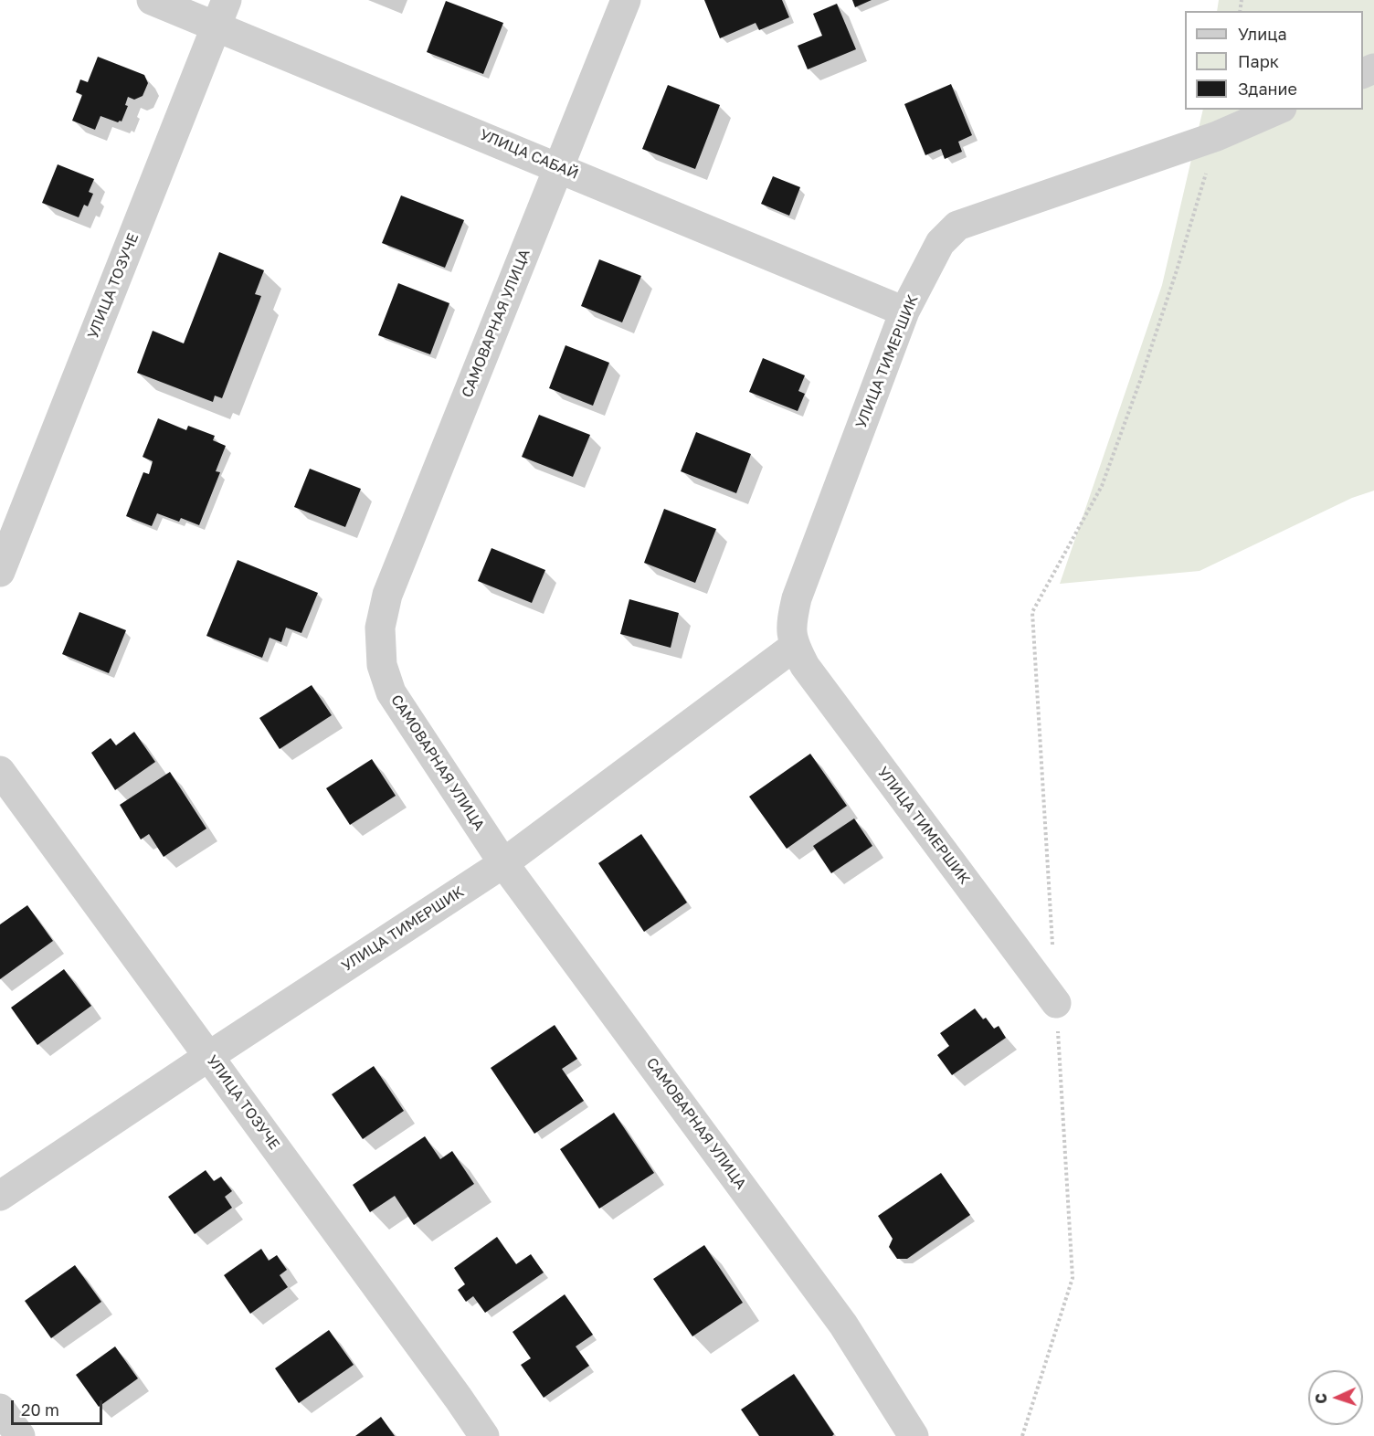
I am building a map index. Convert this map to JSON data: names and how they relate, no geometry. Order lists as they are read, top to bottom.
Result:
{
  "streets": {
    "street": [
      "УЛИЦА САБАЙ",
      "УЛИЦА ТОЗУЧЕ",
      "САМОВАРНАЯ УЛИЦА",
      "УЛИЦА ТИМЕРШИК"
    ]
  },
  "crossings": [
    ["УЛИЦА САБАЙ", "УЛИЦА ТОЗУЧЕ"],
    ["УЛИЦА САБАЙ", "САМОВАРНАЯ УЛИЦА"],
    ["УЛИЦА САБАЙ", "УЛИЦА ТИМЕРШИК"],
    ["УЛИЦА ТОЗУЧЕ", "УЛИЦА ТИМЕРШИК"],
    ["САМОВАРНАЯ УЛИЦА", "УЛИЦА ТИМЕРШИК"]
  ],
  "legend": ["Улица", "Парк", "Здание"],
  "scale_bar": "20 m",
  "north": "left"
}
